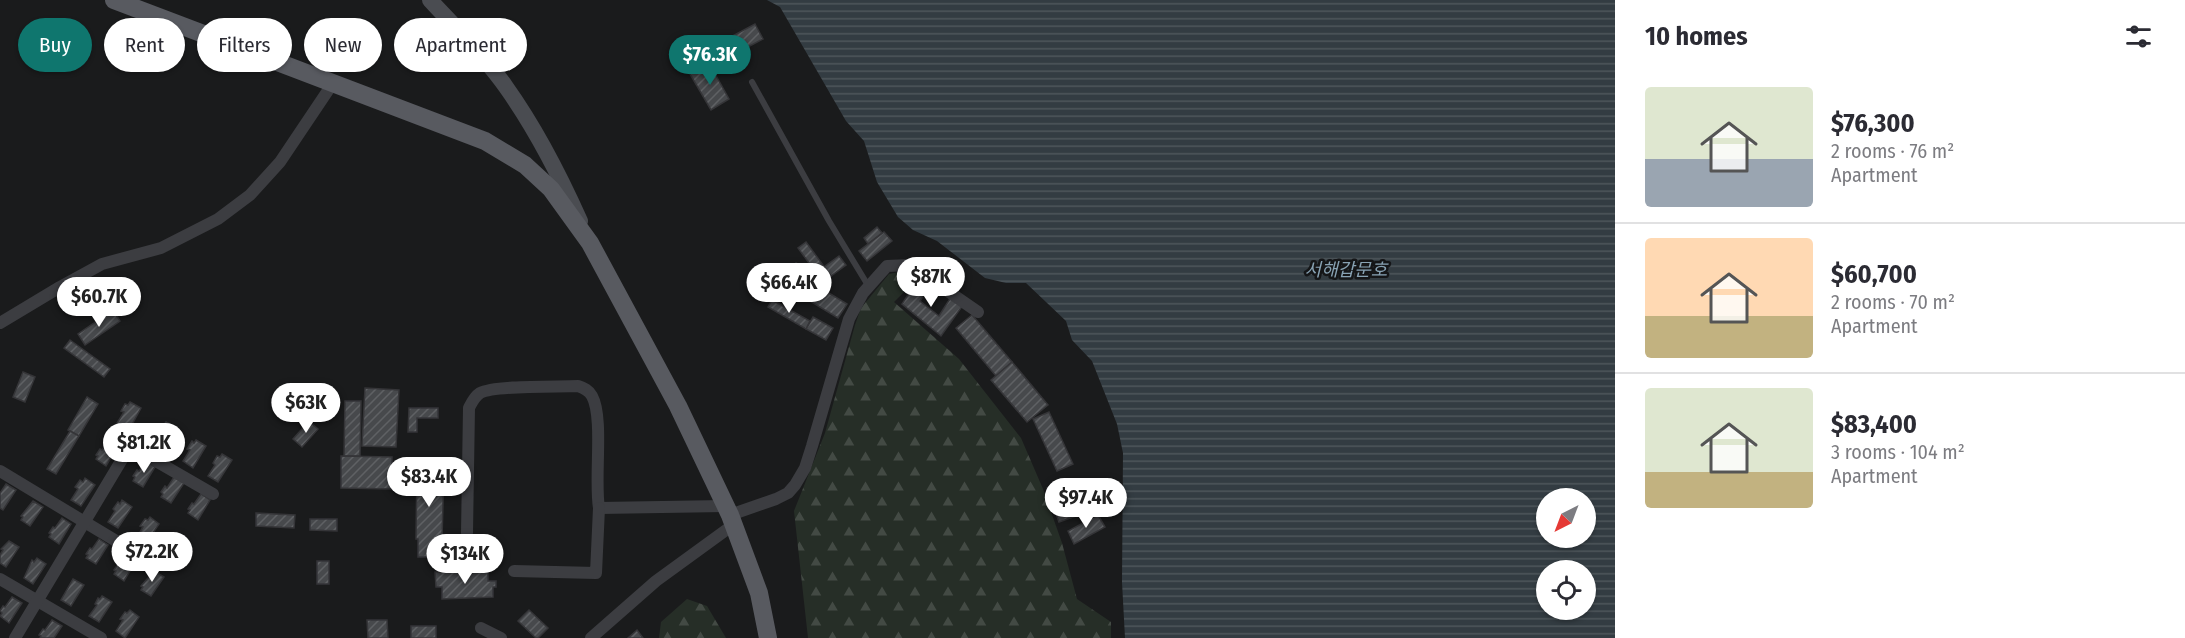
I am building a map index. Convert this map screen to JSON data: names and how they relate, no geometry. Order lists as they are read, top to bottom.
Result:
{
  "water": ["서해갑문호"],
  "north": "bottom left",
  "page": {
    "heading": "10 homes",
    "chip": [
      "Buy",
      "Rent",
      "Filters",
      "New",
      "Apartment"
    ],
    "price": [
      "$76.3K",
      "$87K",
      "$66.4K",
      "$60.7K",
      "$63K",
      "$81.2K",
      "$83.4K",
      "$97.4K",
      "$72.2K",
      "$134K"
    ],
    "list": [
      {
        "name": "$76,300",
        "note": "2 rooms · 76 m² · Apartment"
      },
      {
        "name": "$60,700",
        "note": "2 rooms · 70 m² · Apartment"
      },
      {
        "name": "$83,400",
        "note": "3 rooms · 104 m² · Apartment"
      }
    ]
  }
}
